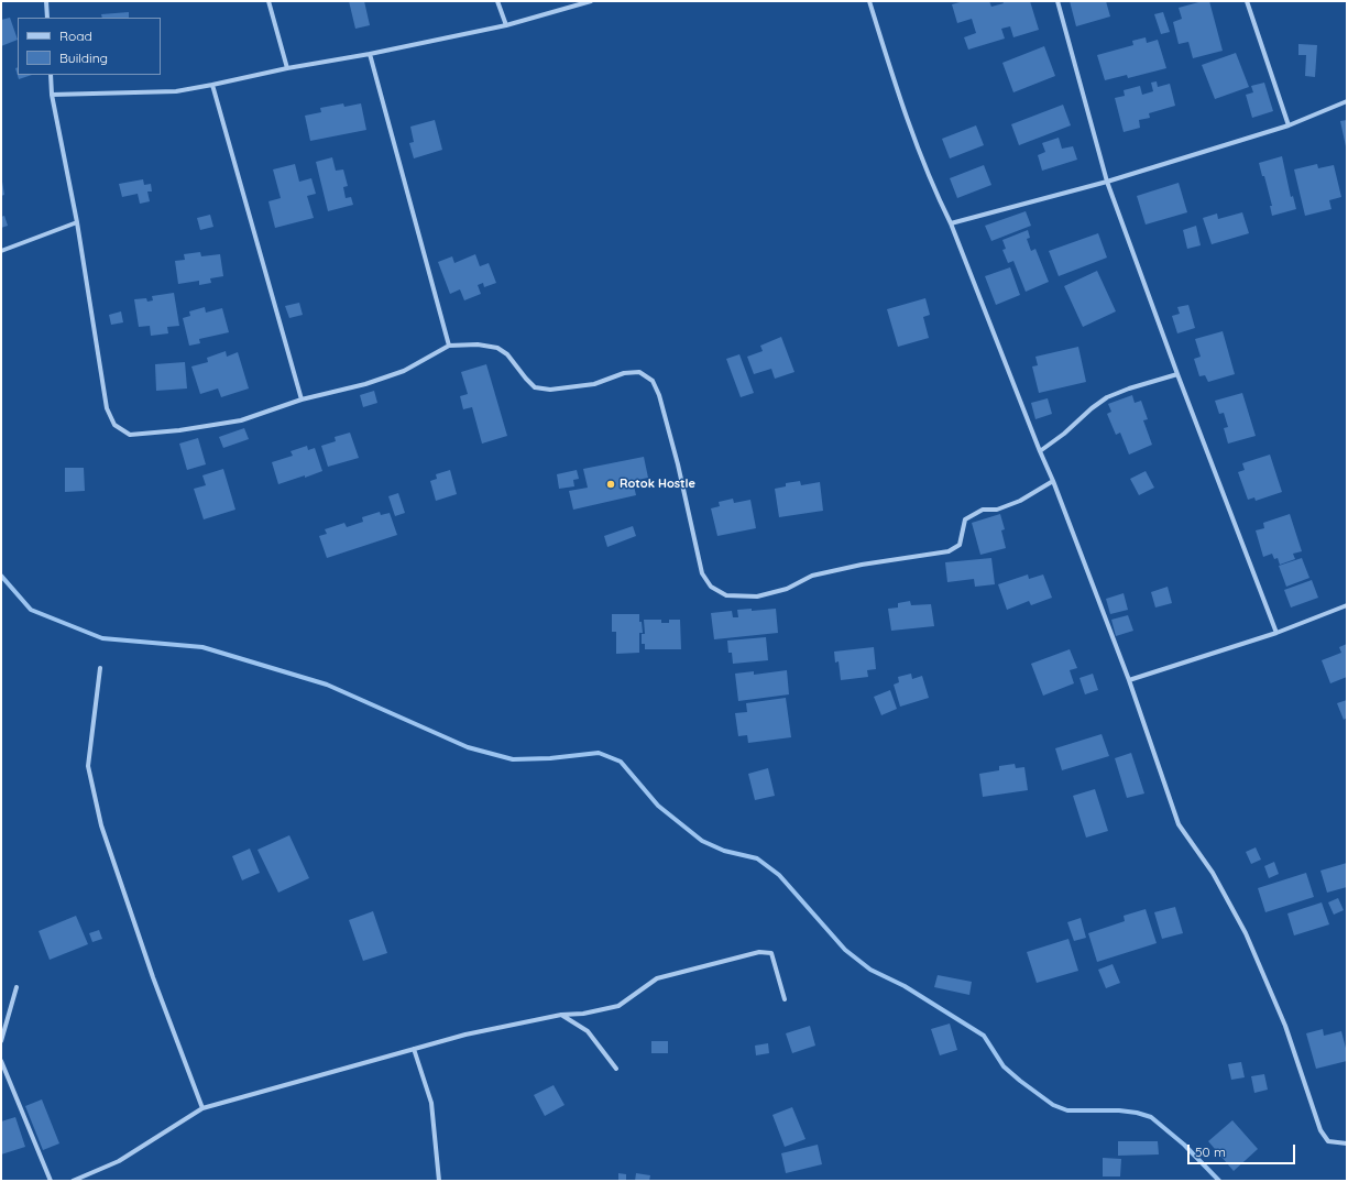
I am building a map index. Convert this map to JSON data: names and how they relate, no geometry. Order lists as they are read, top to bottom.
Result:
{
  "places": ["Rotok Hostle"],
  "legend": ["Road", "Building"],
  "scale_bar": "50 m"
}
